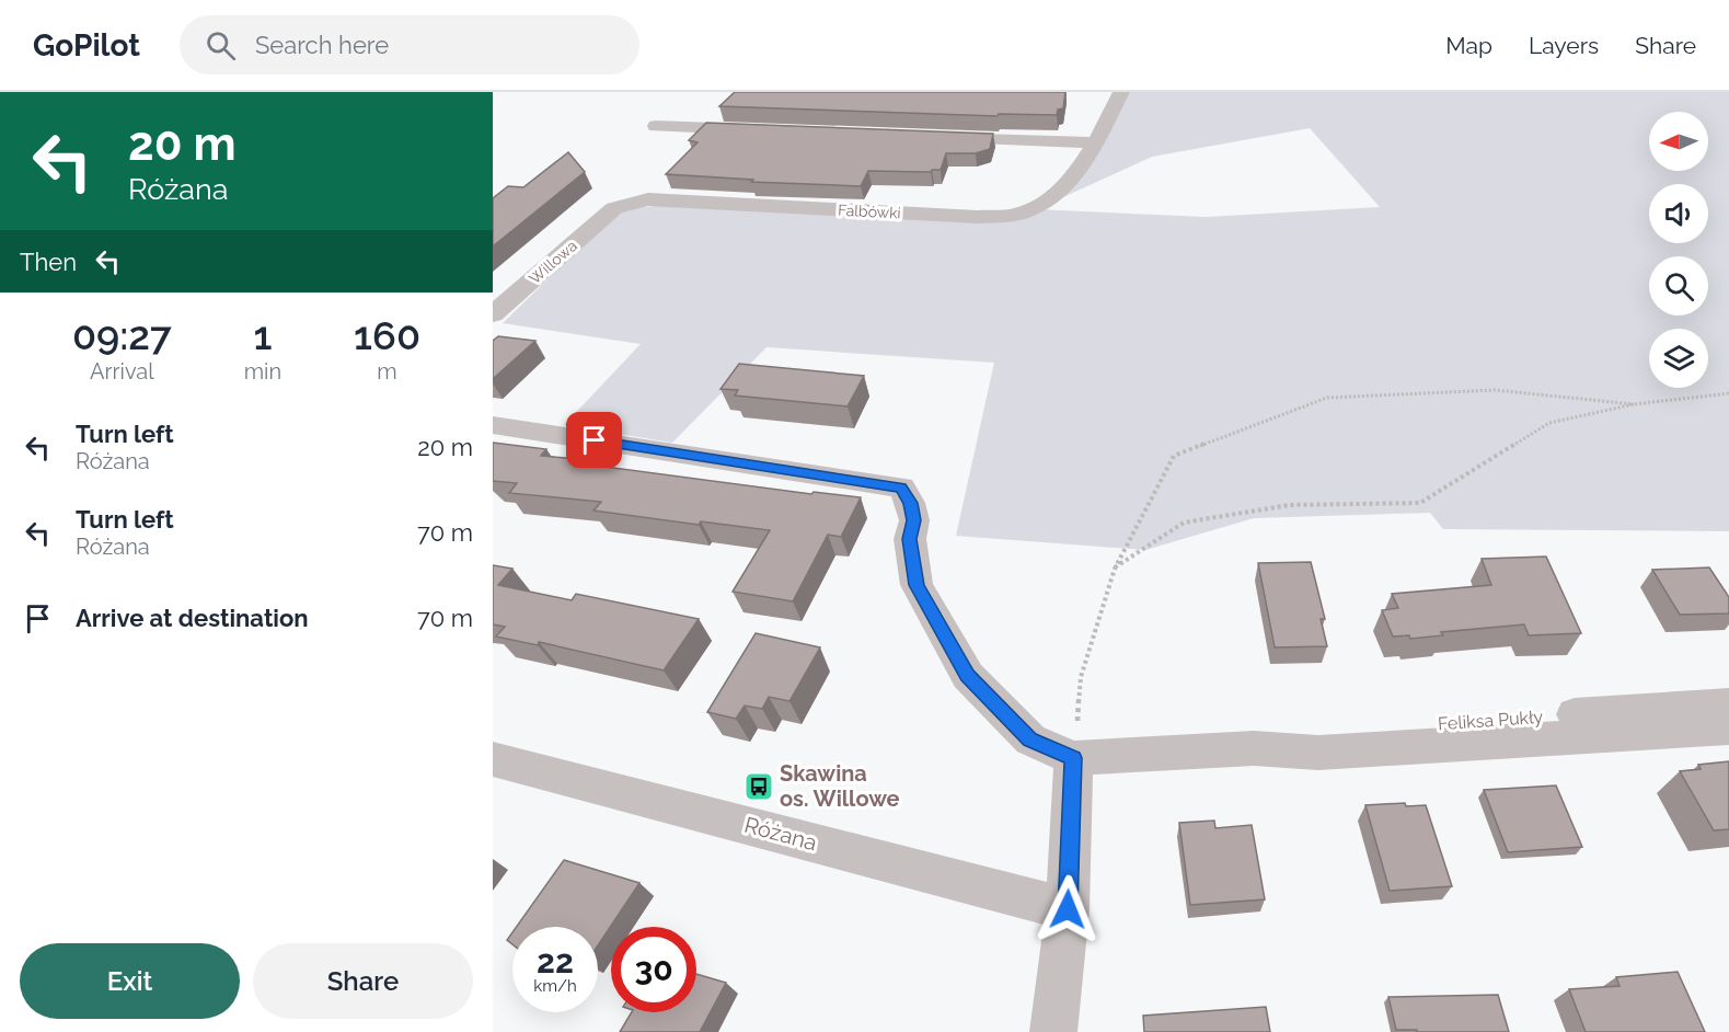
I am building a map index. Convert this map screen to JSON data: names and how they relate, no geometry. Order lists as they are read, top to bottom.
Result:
{
  "streets": {
    "street": [
      "Falbówki",
      "Willowa",
      "Feliksa Pukły",
      "Różana"
    ]
  },
  "crossings": [
    ["Falbówki", "Willowa"]
  ],
  "places": {
    "bus stop": ["Skawina os. Willowe"]
  },
  "north": "left",
  "page": {
    "header": "GoPilot",
    "search": "Search here",
    "nav": ["Map", "Layers", "Share"],
    "turn": ["20 m", "Różana"],
    "then": "Then",
    "eta": [
      "09:27",
      "Arrival",
      "1",
      "min",
      "160",
      "m"
    ],
    "list": [
      {
        "name": "Turn left",
        "note": "Różana",
        "value": "20 m"
      },
      {
        "name": "Turn left",
        "note": "Różana",
        "value": "70 m"
      },
      {
        "name": "Arrive at destination",
        "value": "70 m"
      }
    ],
    "speed": "22 km/h",
    "limit": "30",
    "buttons": ["Exit", "Share"]
  }
}
